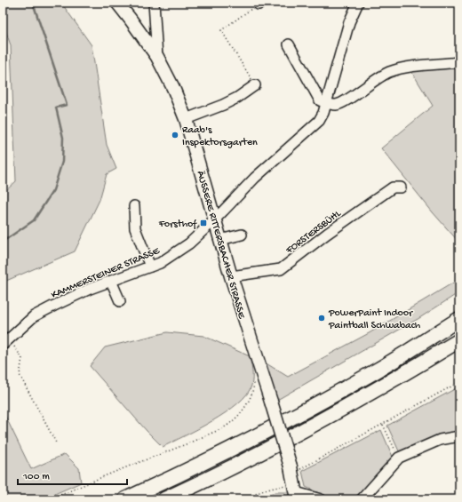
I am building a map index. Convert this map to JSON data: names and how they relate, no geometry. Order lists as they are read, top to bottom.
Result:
{
  "streets": {
    "main road": ["ÄUSSERE RITTERSBACHER STRASSE"],
    "street": ["FORSTERSBÜHL", "KAMMERSTEINER STRASSE"]
  },
  "crossings": [
    ["FORSTERSBÜHL", "ÄUSSERE RITTERSBACHER STRASSE"],
    ["ÄUSSERE RITTERSBACHER STRASSE", "KAMMERSTEINER STRASSE"]
  ],
  "places": {
    "other": ["Raab's Inspektorsgarten", "PowerPaint Indoor Paintball Schwabach"],
    "transit": ["Forsthof"]
  },
  "scale_bar": "100 m"
}
